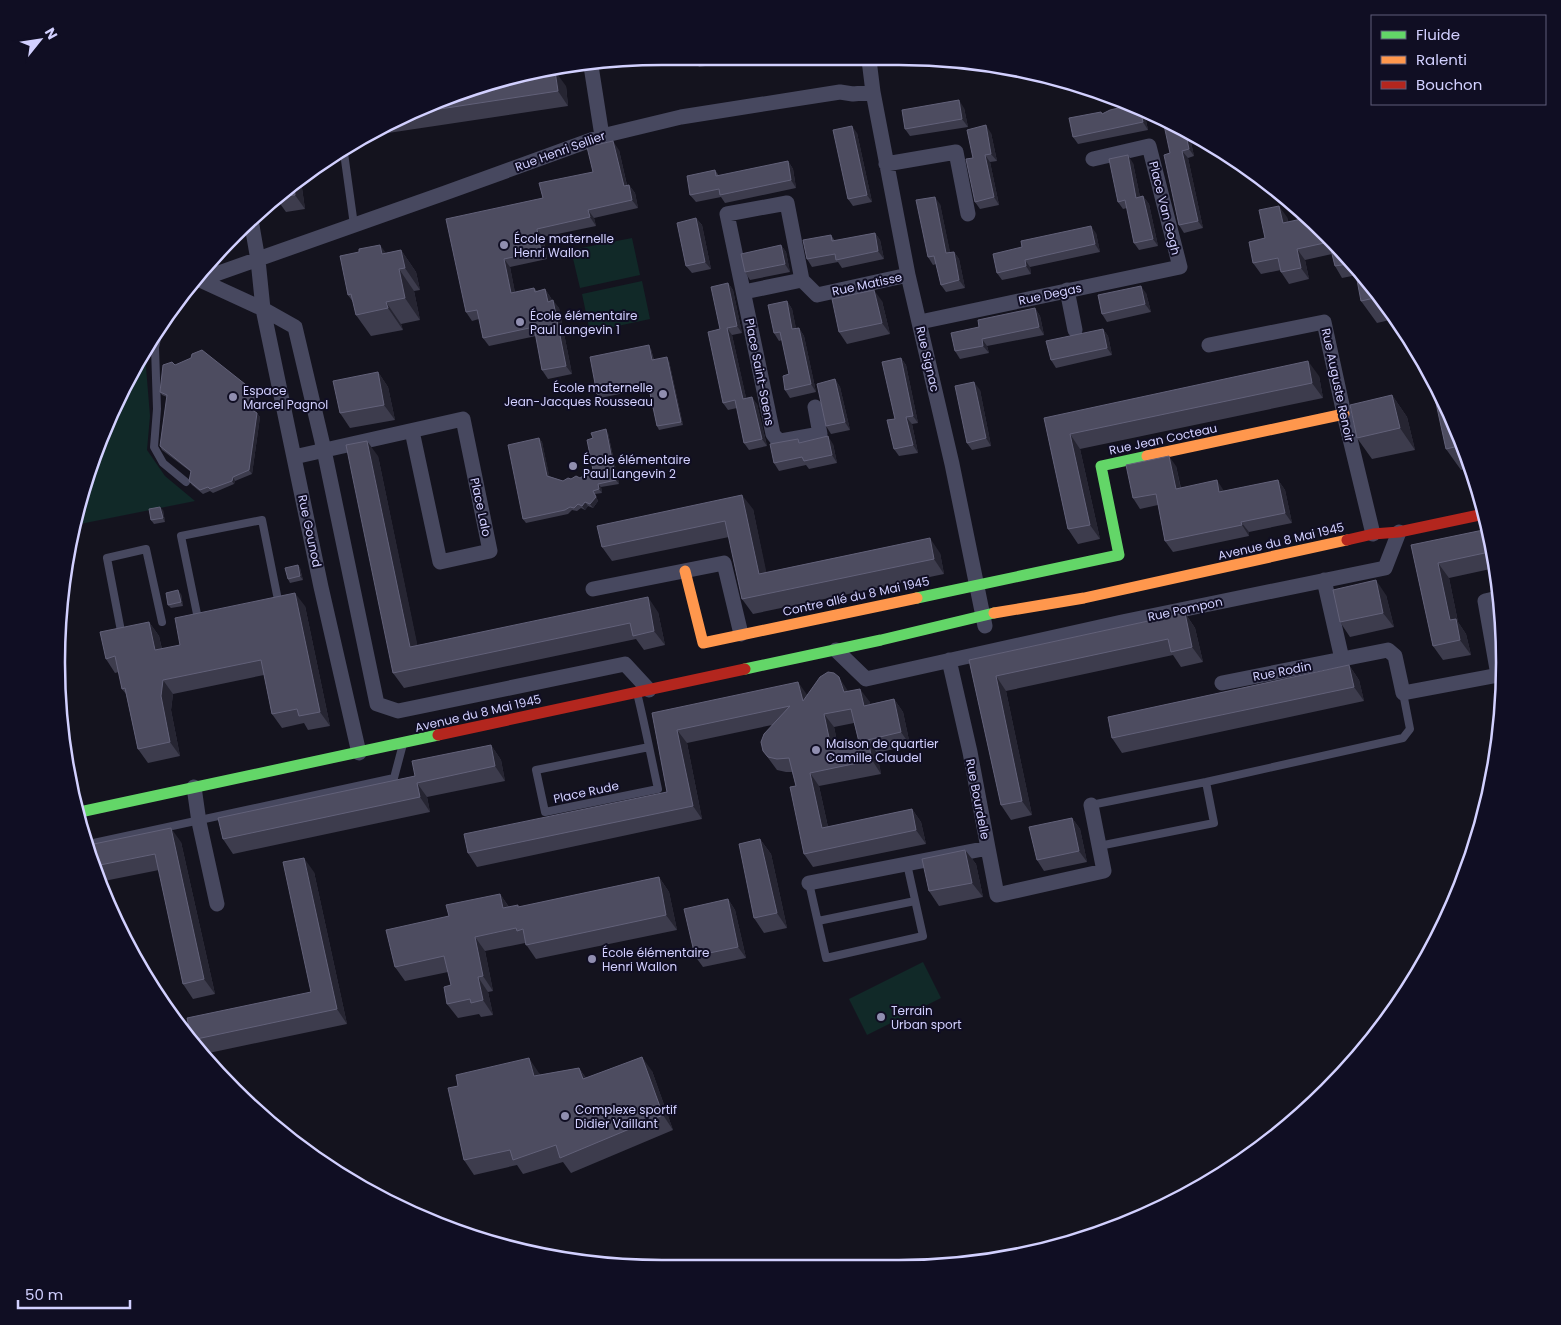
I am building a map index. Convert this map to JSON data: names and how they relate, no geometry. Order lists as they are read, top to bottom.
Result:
{
  "streets": {
    "main road": ["Rue Jean Cocteau", "Avenue du 8 Mai 1945", "Contre allé du 8 Mai 1945"],
    "street": [
      "Rue Henri Sellier",
      "Place Van Gogh",
      "Rue Matisse",
      "Rue Degas",
      "Rue Signac",
      "Place Saint-Saens",
      "Rue Auguste Renoir",
      "Place Lalo",
      "Rue Gounod",
      "Rue Pompon",
      "Rue Rodin",
      "Rue Bourdelle"
    ],
    "lane": ["Place Rude"]
  },
  "crossings": [
    ["Rue Henri Sellier", "Rue Signac"],
    ["Rue Henri Sellier", "Rue Gounod"],
    ["Place Van Gogh", "Rue Degas"],
    ["Rue Matisse", "Rue Signac"],
    ["Rue Degas", "Rue Signac"],
    ["Rue Signac", "Rue Jean Cocteau"],
    ["Rue Signac", "Avenue du 8 Mai 1945"],
    ["Rue Signac", "Contre allé du 8 Mai 1945"],
    ["Rue Auguste Renoir", "Rue Jean Cocteau"],
    ["Rue Auguste Renoir", "Avenue du 8 Mai 1945"],
    ["Rue Jean Cocteau", "Contre allé du 8 Mai 1945"],
    ["Place Lalo", "Rue Gounod"],
    ["Rue Gounod", "Avenue du 8 Mai 1945"],
    ["Avenue du 8 Mai 1945", "Rue Pompon"],
    ["Avenue du 8 Mai 1945", "Place Rude"],
    ["Rue Pompon", "Rue Bourdelle"]
  ],
  "places": [
    "École maternelle Henri Wallon",
    "École élémentaire Paul Langevin 1",
    "École maternelle Jean-Jacques Rousseau",
    "Espace Marcel Pagnol",
    "École élémentaire Paul Langevin 2",
    "Maison de quartier Camille Claudel",
    "École élémentaire Henri Wallon",
    "Terrain Urban sport",
    "Complexe sportif Didier Vaillant"
  ],
  "legend": ["Fluide", "Ralenti", "Bouchon"],
  "scale_bar": "50 m",
  "north": "top right"
}
